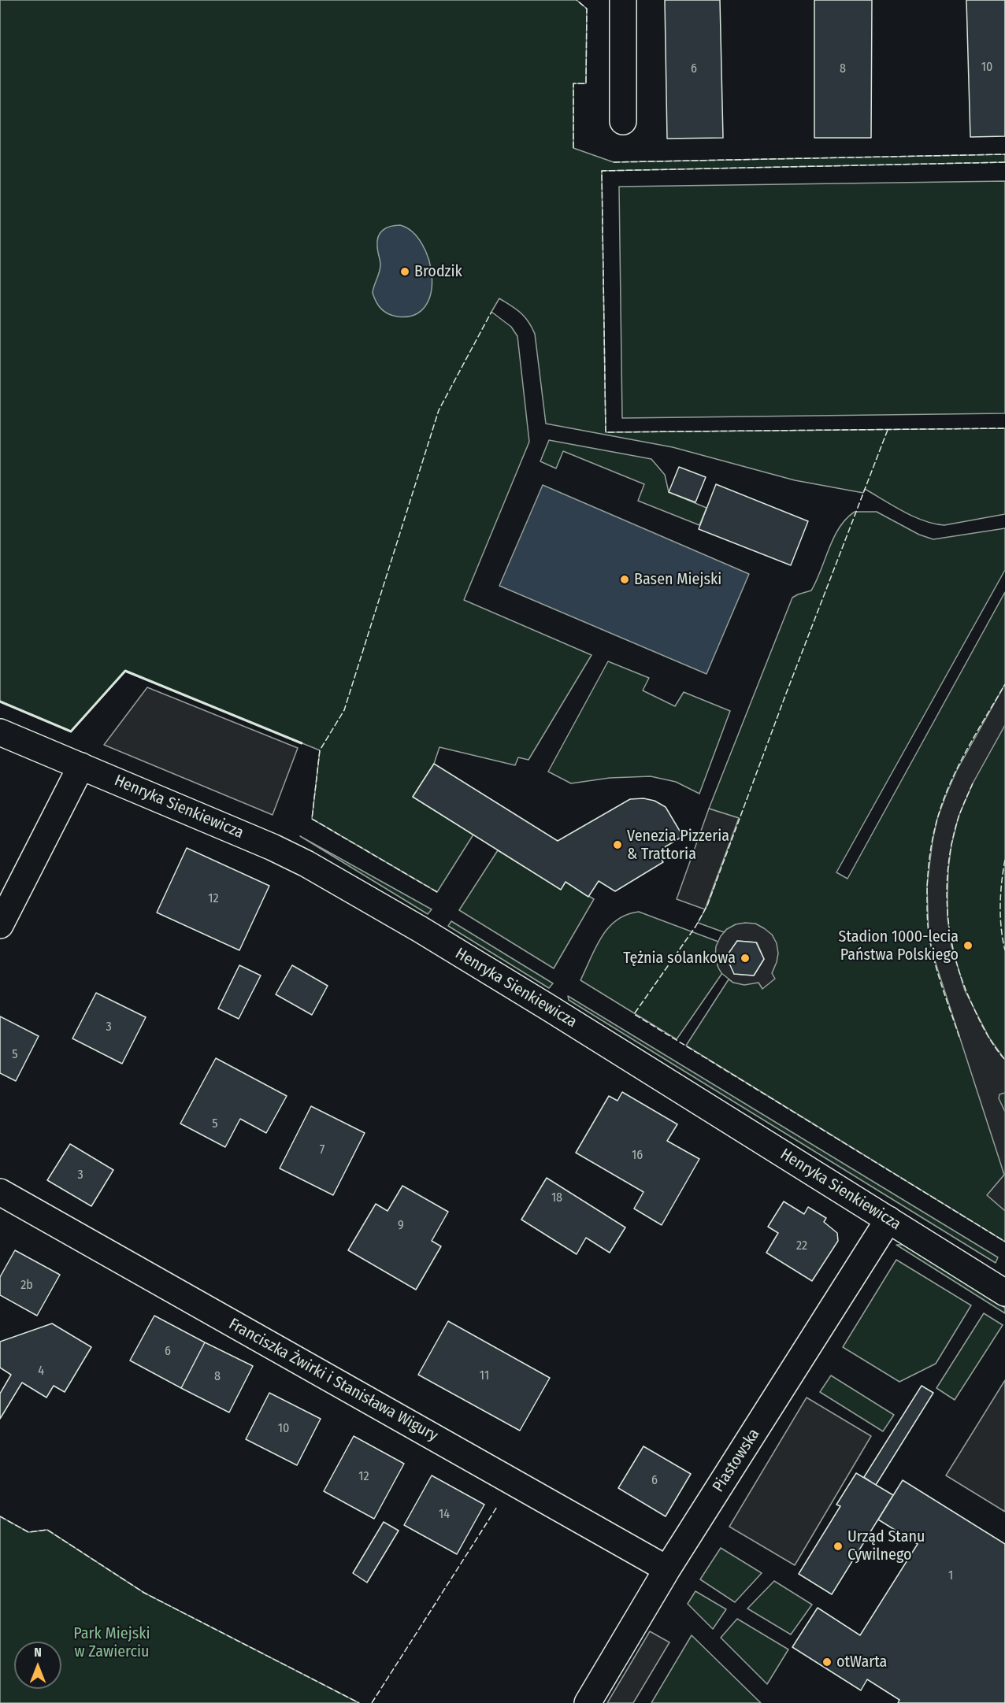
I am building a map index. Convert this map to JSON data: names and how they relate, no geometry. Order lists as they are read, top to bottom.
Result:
{
  "streets": {
    "street": ["Henryka Sienkiewicza", "Franciszka Żwirki i Stanisława Wigury", "Piastowska"]
  },
  "crossings": [
    ["Henryka Sienkiewicza", "Piastowska"],
    ["Franciszka Żwirki i Stanisława Wigury", "Piastowska"]
  ],
  "parks": ["Park Miejski w Zawierciu"],
  "places": [
    "Brodzik",
    "Basen Miejski",
    "Venezia Pizzeria & Trattoria",
    "Stadion 1000-lecia Państwa Polskiego",
    "Tężnia solankowa",
    "Urząd Stanu Cywilnego",
    "otWarta"
  ],
  "house_numbers": [
    "10",
    "6",
    "8",
    "12",
    "3",
    "5",
    "5",
    "7",
    "16",
    "3",
    "18",
    "9",
    "22",
    "2b",
    "6",
    "4",
    "11",
    "8",
    "10",
    "12",
    "6",
    "14",
    "1"
  ],
  "north": "top"
}
